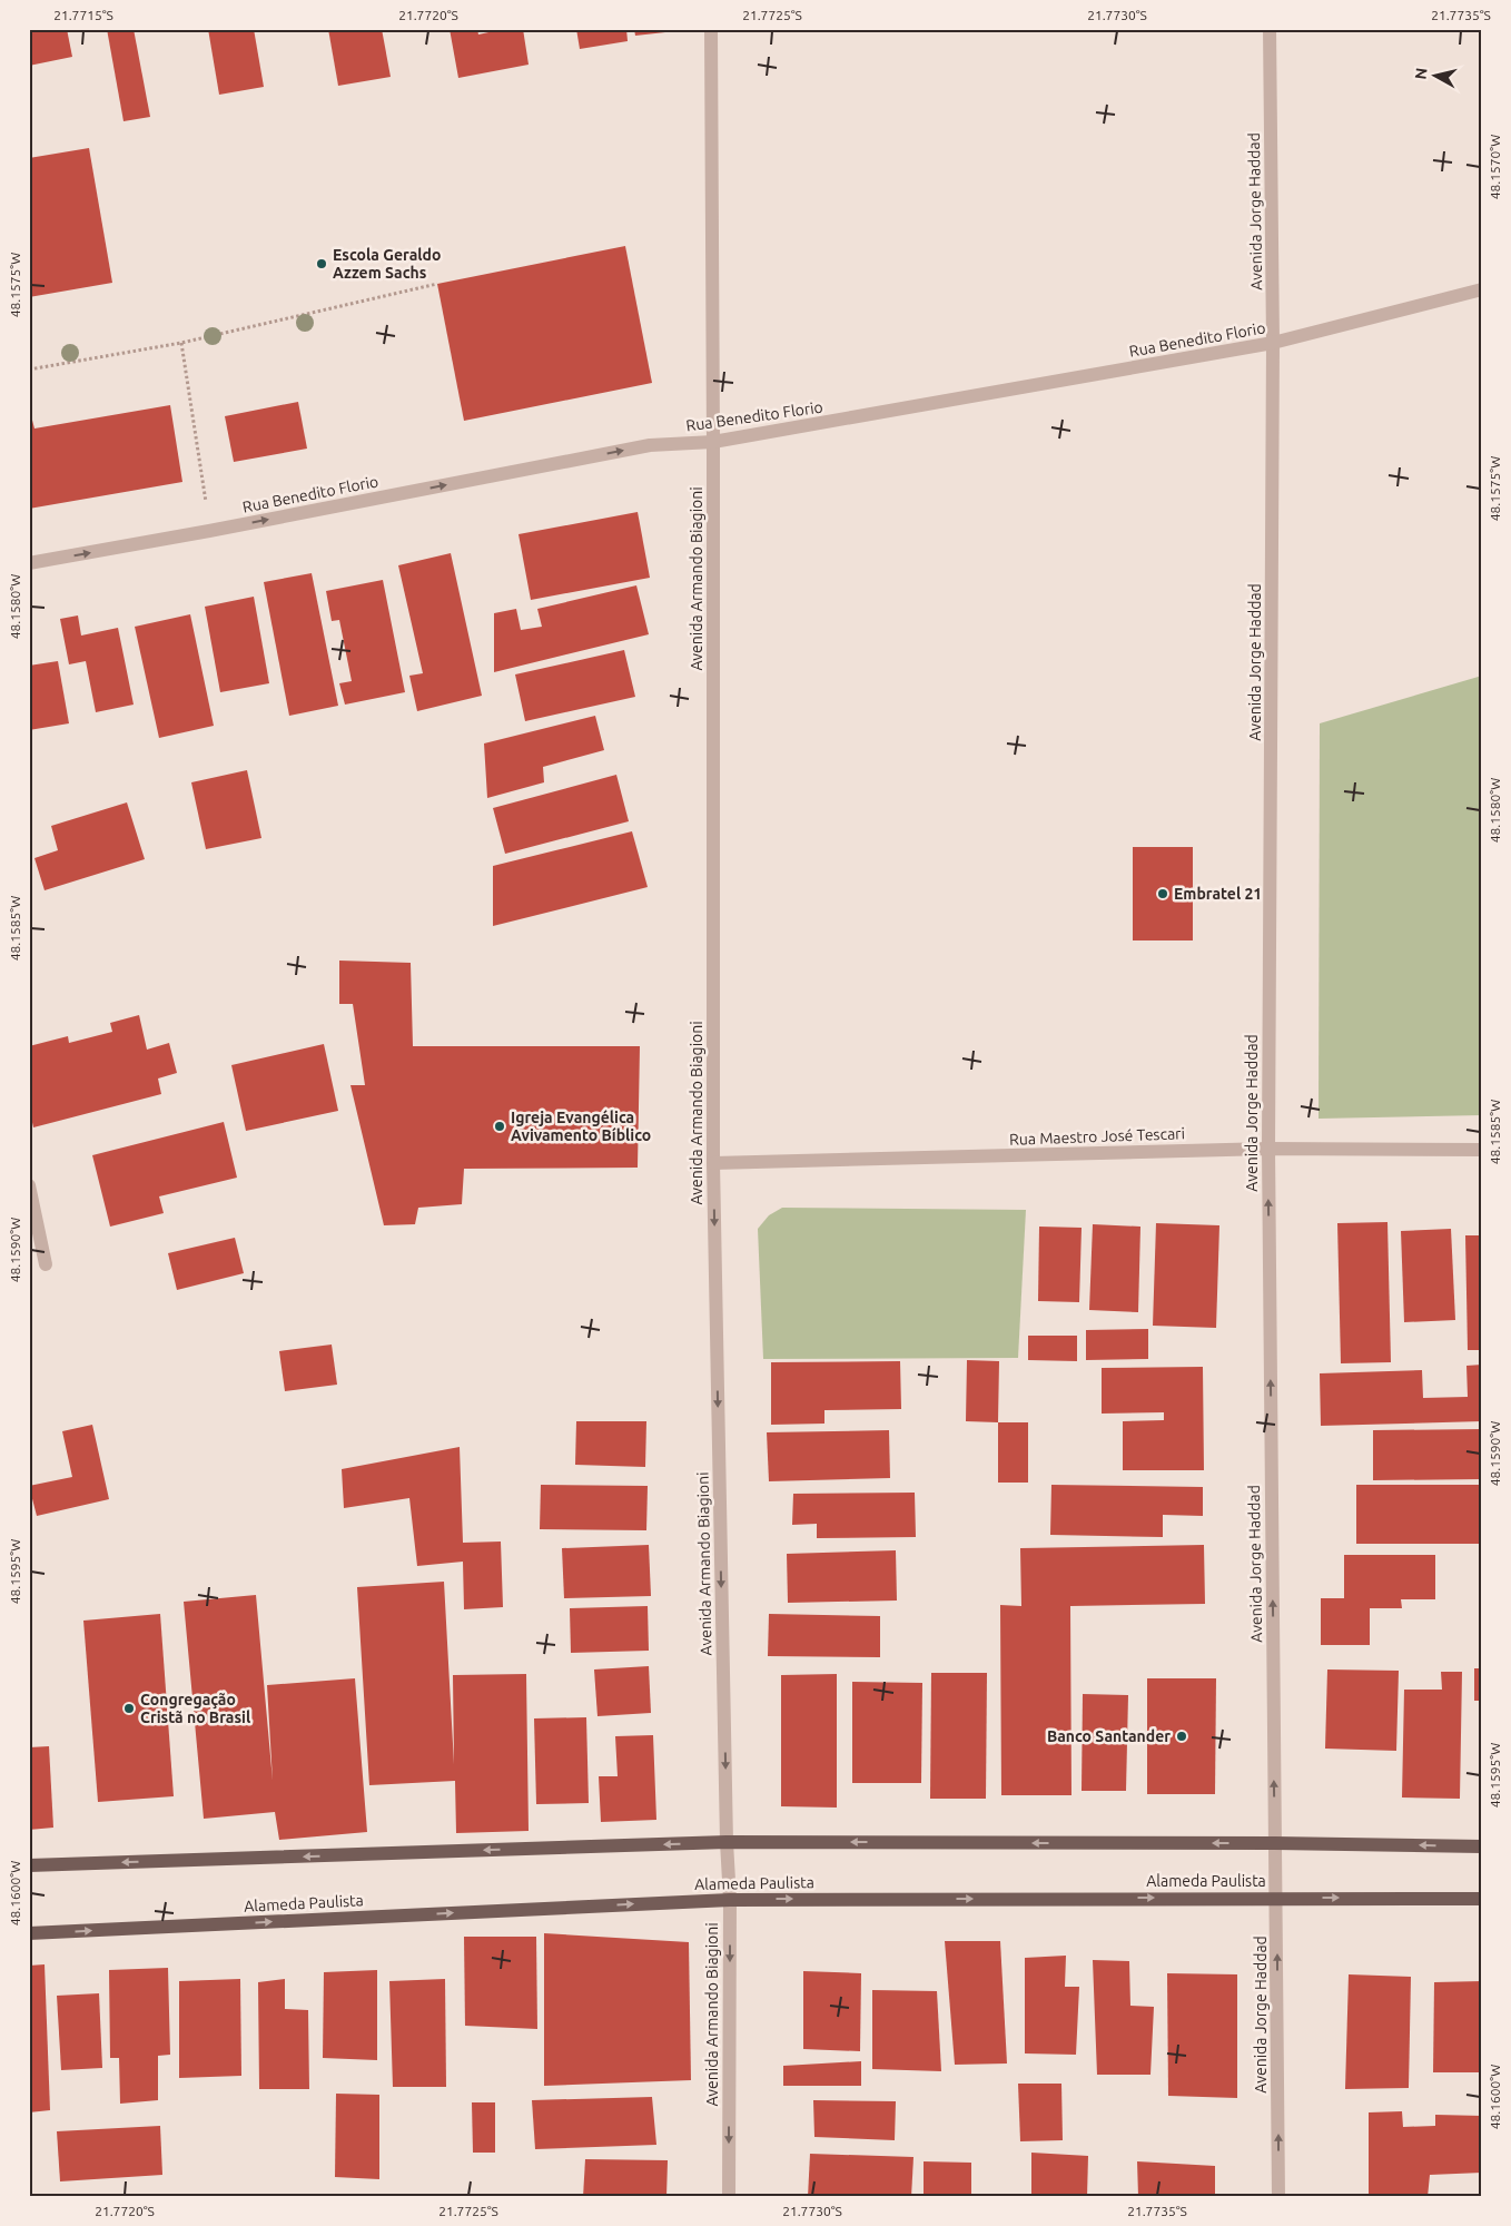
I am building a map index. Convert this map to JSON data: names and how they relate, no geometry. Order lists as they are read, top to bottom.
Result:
{
  "streets": {
    "main road": ["Alameda Paulista"],
    "street": [
      "Avenida Jorge Haddad",
      "Rua Benedito Florio",
      "Avenida Armando Biagioni",
      "Rua Maestro José Tescari"
    ]
  },
  "crossings": [
    ["Avenida Jorge Haddad", "Rua Benedito Florio"],
    ["Avenida Jorge Haddad", "Rua Maestro José Tescari"],
    ["Avenida Jorge Haddad", "Alameda Paulista"],
    ["Rua Benedito Florio", "Avenida Armando Biagioni"],
    ["Avenida Armando Biagioni", "Rua Maestro José Tescari"],
    ["Avenida Armando Biagioni", "Alameda Paulista"]
  ],
  "one_way": ["Avenida Jorge Haddad", "Rua Benedito Florio", "Avenida Armando Biagioni"],
  "places": [
    "Escola Geraldo Azzem Sachs",
    "Embratel 21",
    "Igreja Evangélica Avivamento Bíblico",
    "Congregação Cristã no Brasil",
    "Banco Santander"
  ],
  "north": "left",
  "coordinates": [
    "21.7715°S",
    "21.7720°S",
    "21.7725°S",
    "21.7730°S",
    "21.7735°S",
    "48.1570°W",
    "48.1575°W",
    "48.1580°W",
    "48.1585°W",
    "48.1590°W",
    "48.1595°W",
    "48.1600°W"
  ]
}
